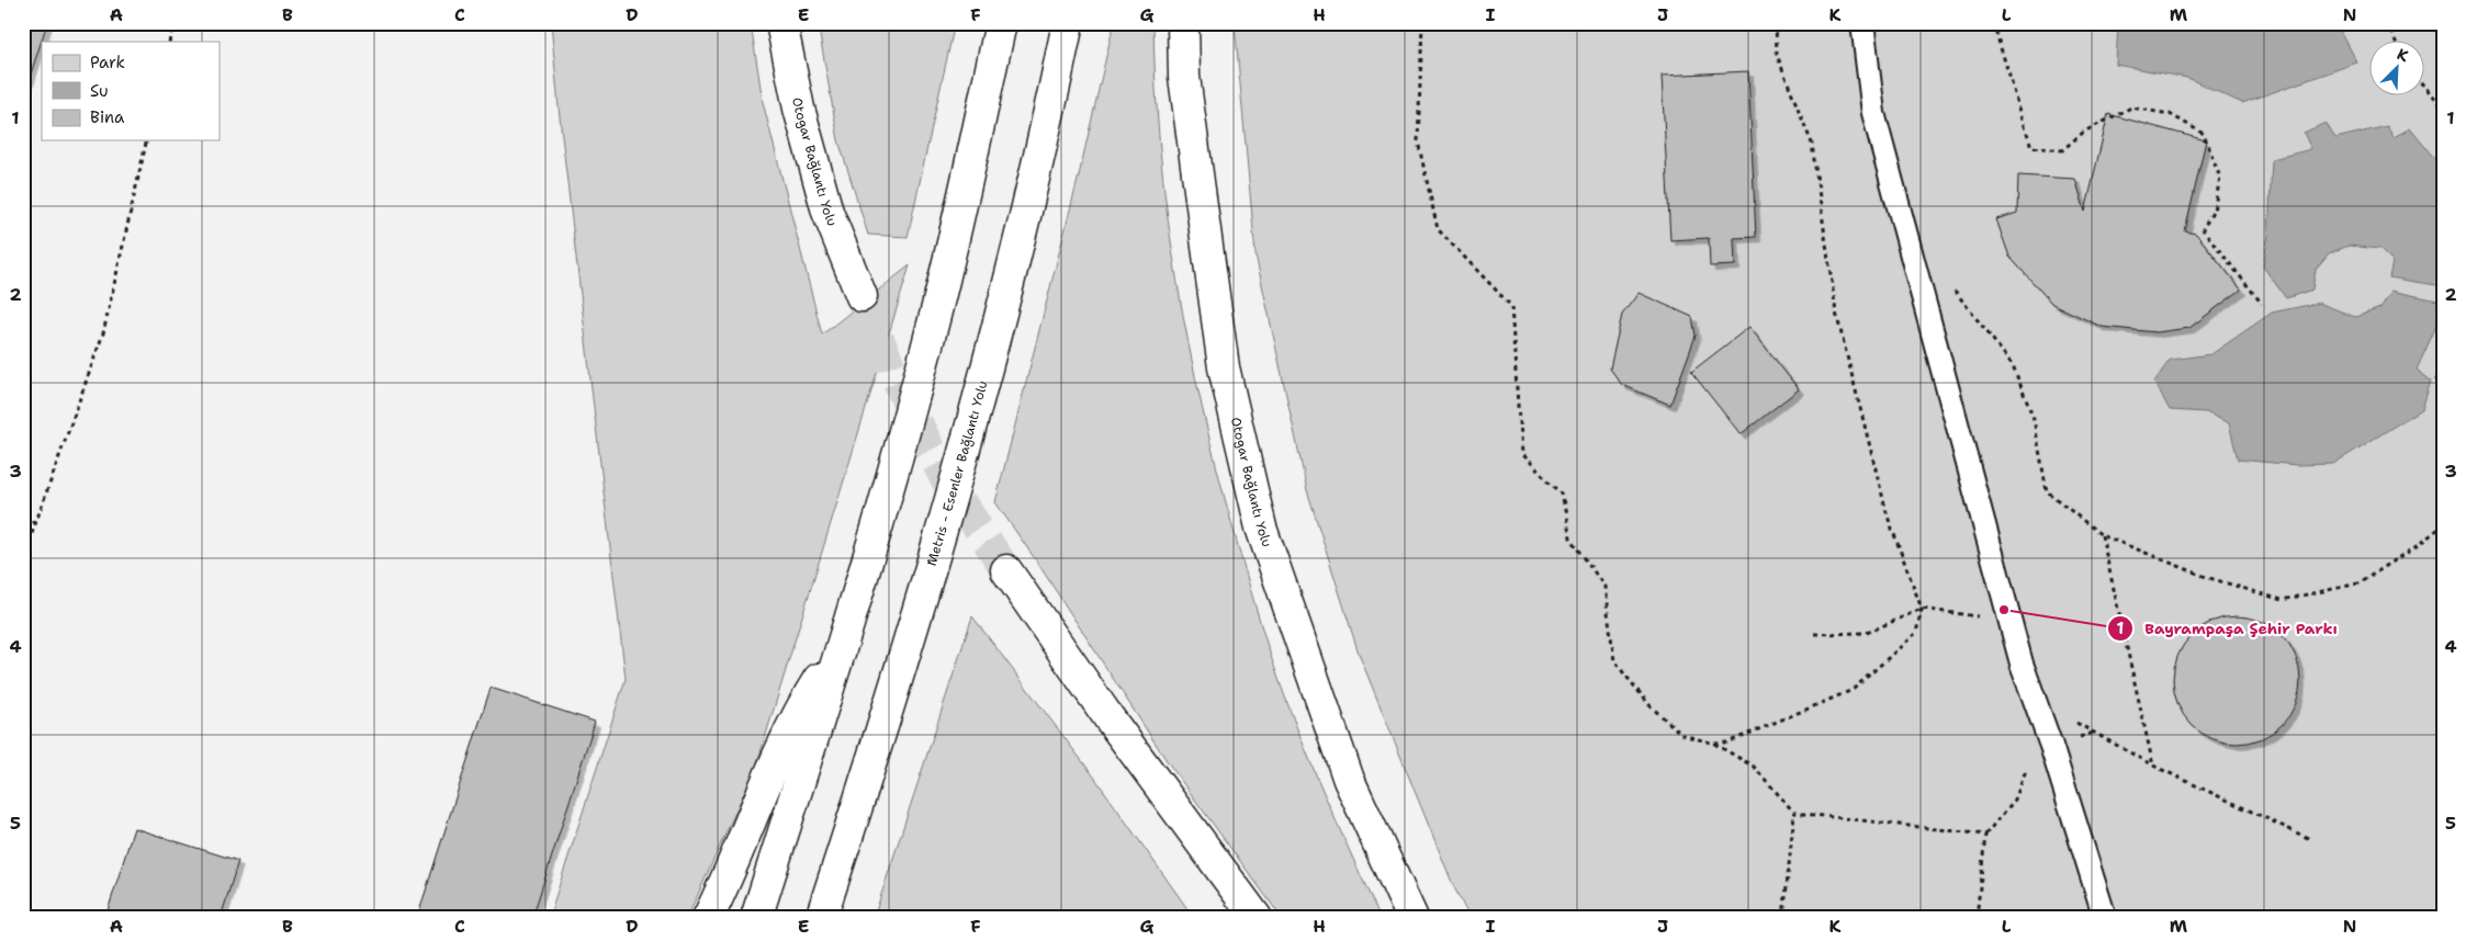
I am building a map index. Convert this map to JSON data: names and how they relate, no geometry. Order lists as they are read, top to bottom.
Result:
{
  "streets": {
    "highway": ["Otogar Bağlantı Yolu", "Metris - Esenler Bağlantı Yolu"]
  },
  "places": ["Bayrampaşa Şehir Parkı"],
  "legend": ["Park", "Su", "Bina"],
  "north": "top right",
  "grid": {
    "columns": [
      "A",
      "B",
      "C",
      "D",
      "E",
      "F",
      "G",
      "H",
      "I",
      "J",
      "K",
      "L",
      "M",
      "N"
    ],
    "rows": [
      "1",
      "2",
      "3",
      "4",
      "5"
    ]
  }
}
